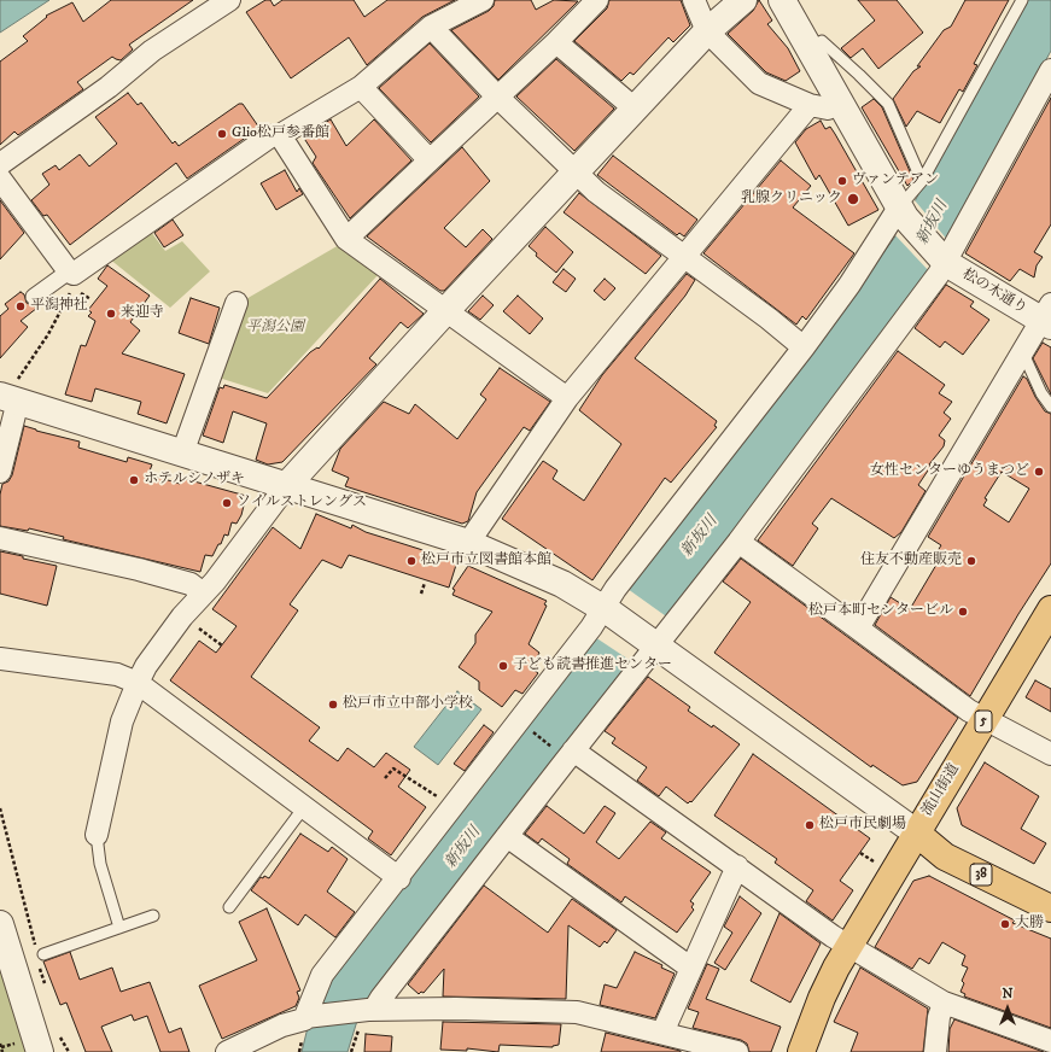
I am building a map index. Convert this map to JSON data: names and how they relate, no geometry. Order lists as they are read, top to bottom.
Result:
{
  "streets": {
    "main road": ["5", "流山街道", "38"],
    "street": ["松の木通り"]
  },
  "crossings": [
    ["流山街道", "38"]
  ],
  "water": ["新坂川"],
  "parks": ["平潟公園"],
  "places": [
    "Glio松戸参番館",
    "ヴァンテアン",
    "乳腺クリニック",
    "平潟神社",
    "来迎寺",
    "女性センターゆうまつど",
    "ホテルシノザキ",
    "ソイルストレングス",
    "松戸市立図書館本館",
    "住友不動産販売",
    "松戸本町センタービル",
    "子ども読書推進センター",
    "松戸市立中部小学校",
    "松戸市民劇場",
    "大勝"
  ],
  "north": "top"
}
